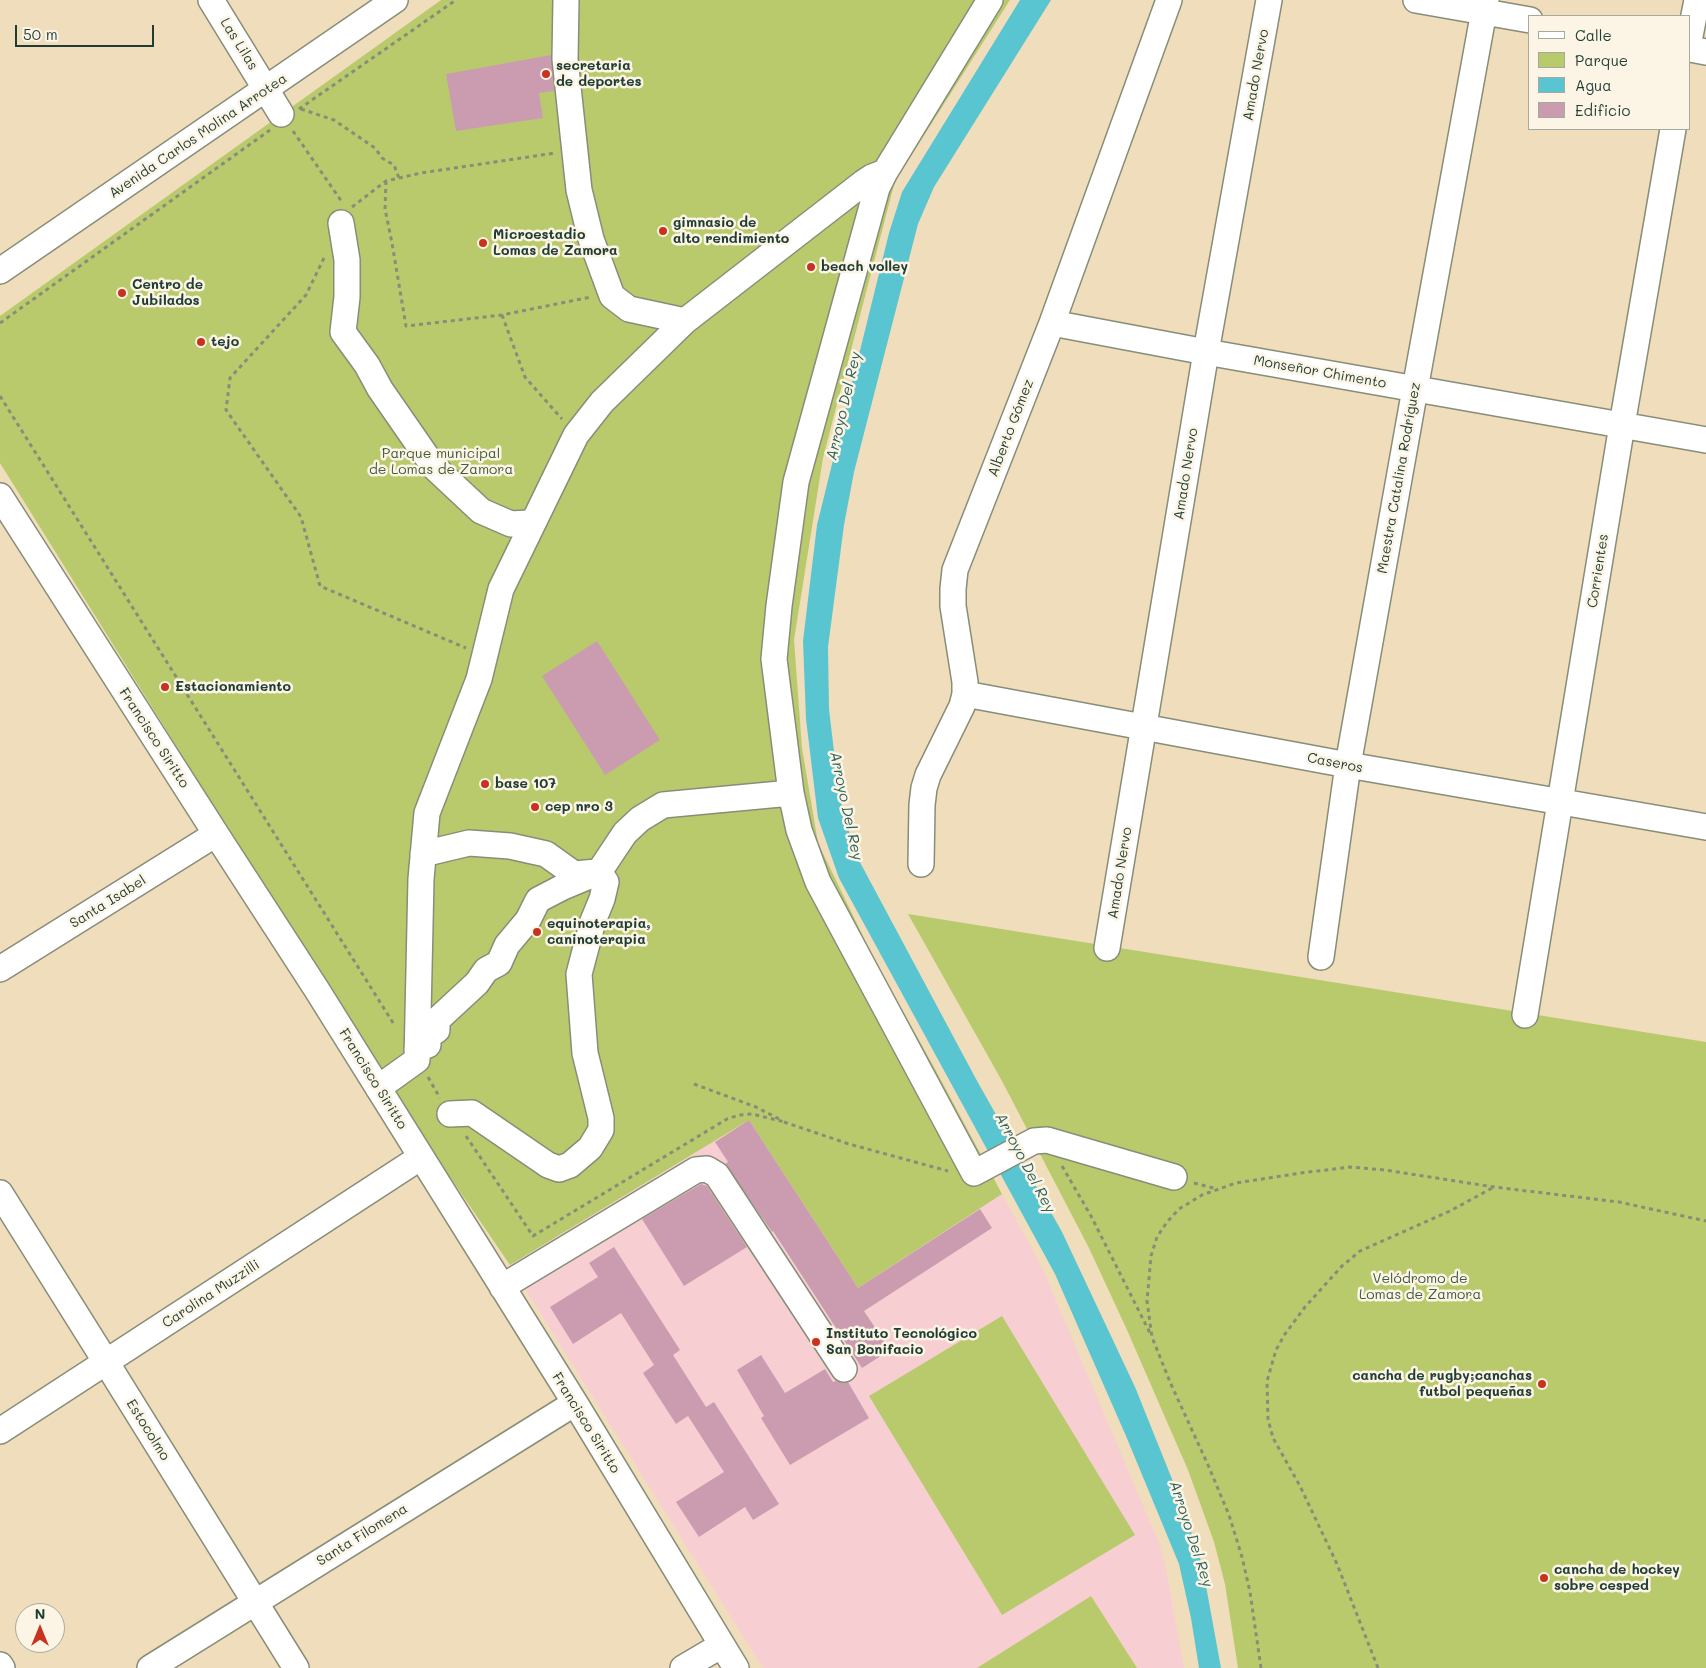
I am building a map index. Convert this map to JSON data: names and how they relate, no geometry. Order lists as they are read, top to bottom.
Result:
{
  "streets": {
    "street": [
      "Las Lilas",
      "Amado Nervo",
      "Avenida Carlos Molina Arrotea",
      "Monseñor Chimento",
      "Alberto Gómez",
      "Maestra Catalina Rodríguez",
      "Corrientes",
      "Francisco Siritto",
      "Caseros",
      "Santa Isabel",
      "Carolina Muzzilli",
      "Estocolmo",
      "Santa Filomena"
    ]
  },
  "crossings": [
    ["Las Lilas", "Avenida Carlos Molina Arrotea"],
    ["Amado Nervo", "Monseñor Chimento"],
    ["Amado Nervo", "Caseros"],
    ["Monseñor Chimento", "Alberto Gómez"],
    ["Monseñor Chimento", "Maestra Catalina Rodríguez"],
    ["Monseñor Chimento", "Corrientes"],
    ["Alberto Gómez", "Caseros"],
    ["Maestra Catalina Rodríguez", "Caseros"],
    ["Corrientes", "Caseros"],
    ["Francisco Siritto", "Santa Isabel"],
    ["Francisco Siritto", "Carolina Muzzilli"],
    ["Francisco Siritto", "Santa Filomena"],
    ["Carolina Muzzilli", "Estocolmo"],
    ["Estocolmo", "Santa Filomena"]
  ],
  "water": ["Arroyo Del Rey"],
  "parks": ["Parque municipal de Lomas de Zamora", "Velódromo de Lomas de Zamora"],
  "places": [
    "secretaria de deportes",
    "gimnasio de alto rendimiento",
    "Microestadio Lomas de Zamora",
    "beach volley",
    "Centro de Jubilados",
    "tejo",
    "Estacionamiento",
    "base 107",
    "cep nro 3",
    "equinoterapia, caninoterapia",
    "Instituto Tecnológico San Bonifacio",
    "cancha de rugby;canchas futbol pequeñas",
    "cancha de hockey sobre cesped"
  ],
  "legend": [
    "Calle",
    "Parque",
    "Agua",
    "Edificio"
  ],
  "scale_bar": "50 m",
  "north": "top"
}
